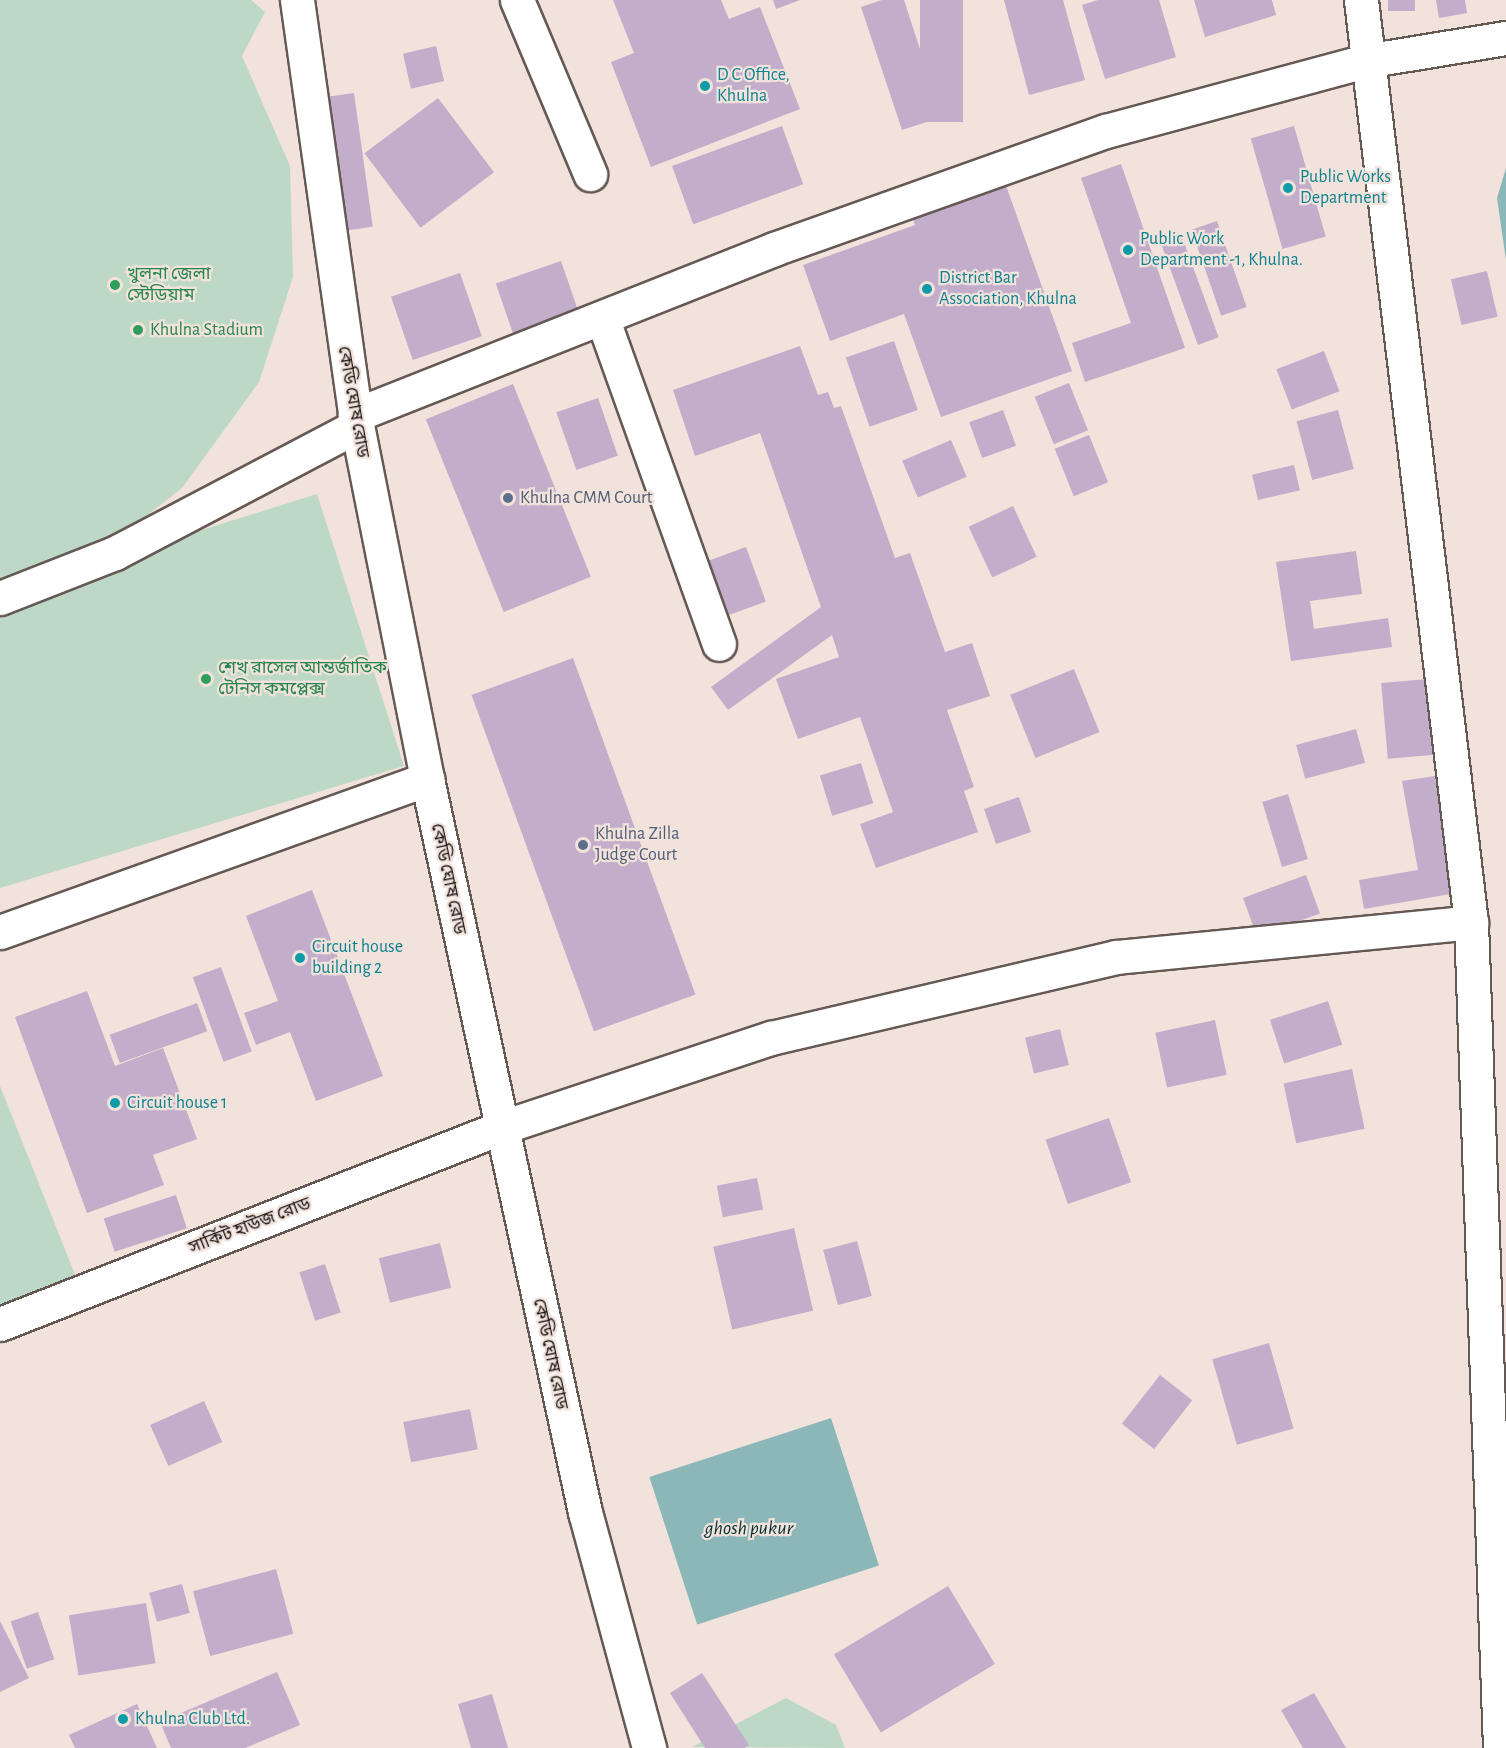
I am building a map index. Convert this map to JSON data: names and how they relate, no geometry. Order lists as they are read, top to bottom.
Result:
{
  "streets": {
    "street": ["কেডি ঘোষ রোড", "সার্কিট হাউজ রোড"]
  },
  "crossings": [
    ["কেডি ঘোষ রোড", "সার্কিট হাউজ রোড"]
  ],
  "water": ["ghosh pukur"],
  "places": [
    "D C Office, Khulna",
    "Public Works Department",
    "Public Work Department -1, Khulna.",
    "খুলনা জেলা স্টেডিয়াম",
    "District Bar Association, Khulna",
    "Khulna Stadium",
    "Khulna CMM Court",
    "শেখ রাসেল আন্তর্জাতিক টেনিস কমপ্লেক্স",
    "Khulna Zilla Judge Court",
    "Circuit house building 2",
    "Circuit house 1",
    "Khulna Club Ltd."
  ]
}
